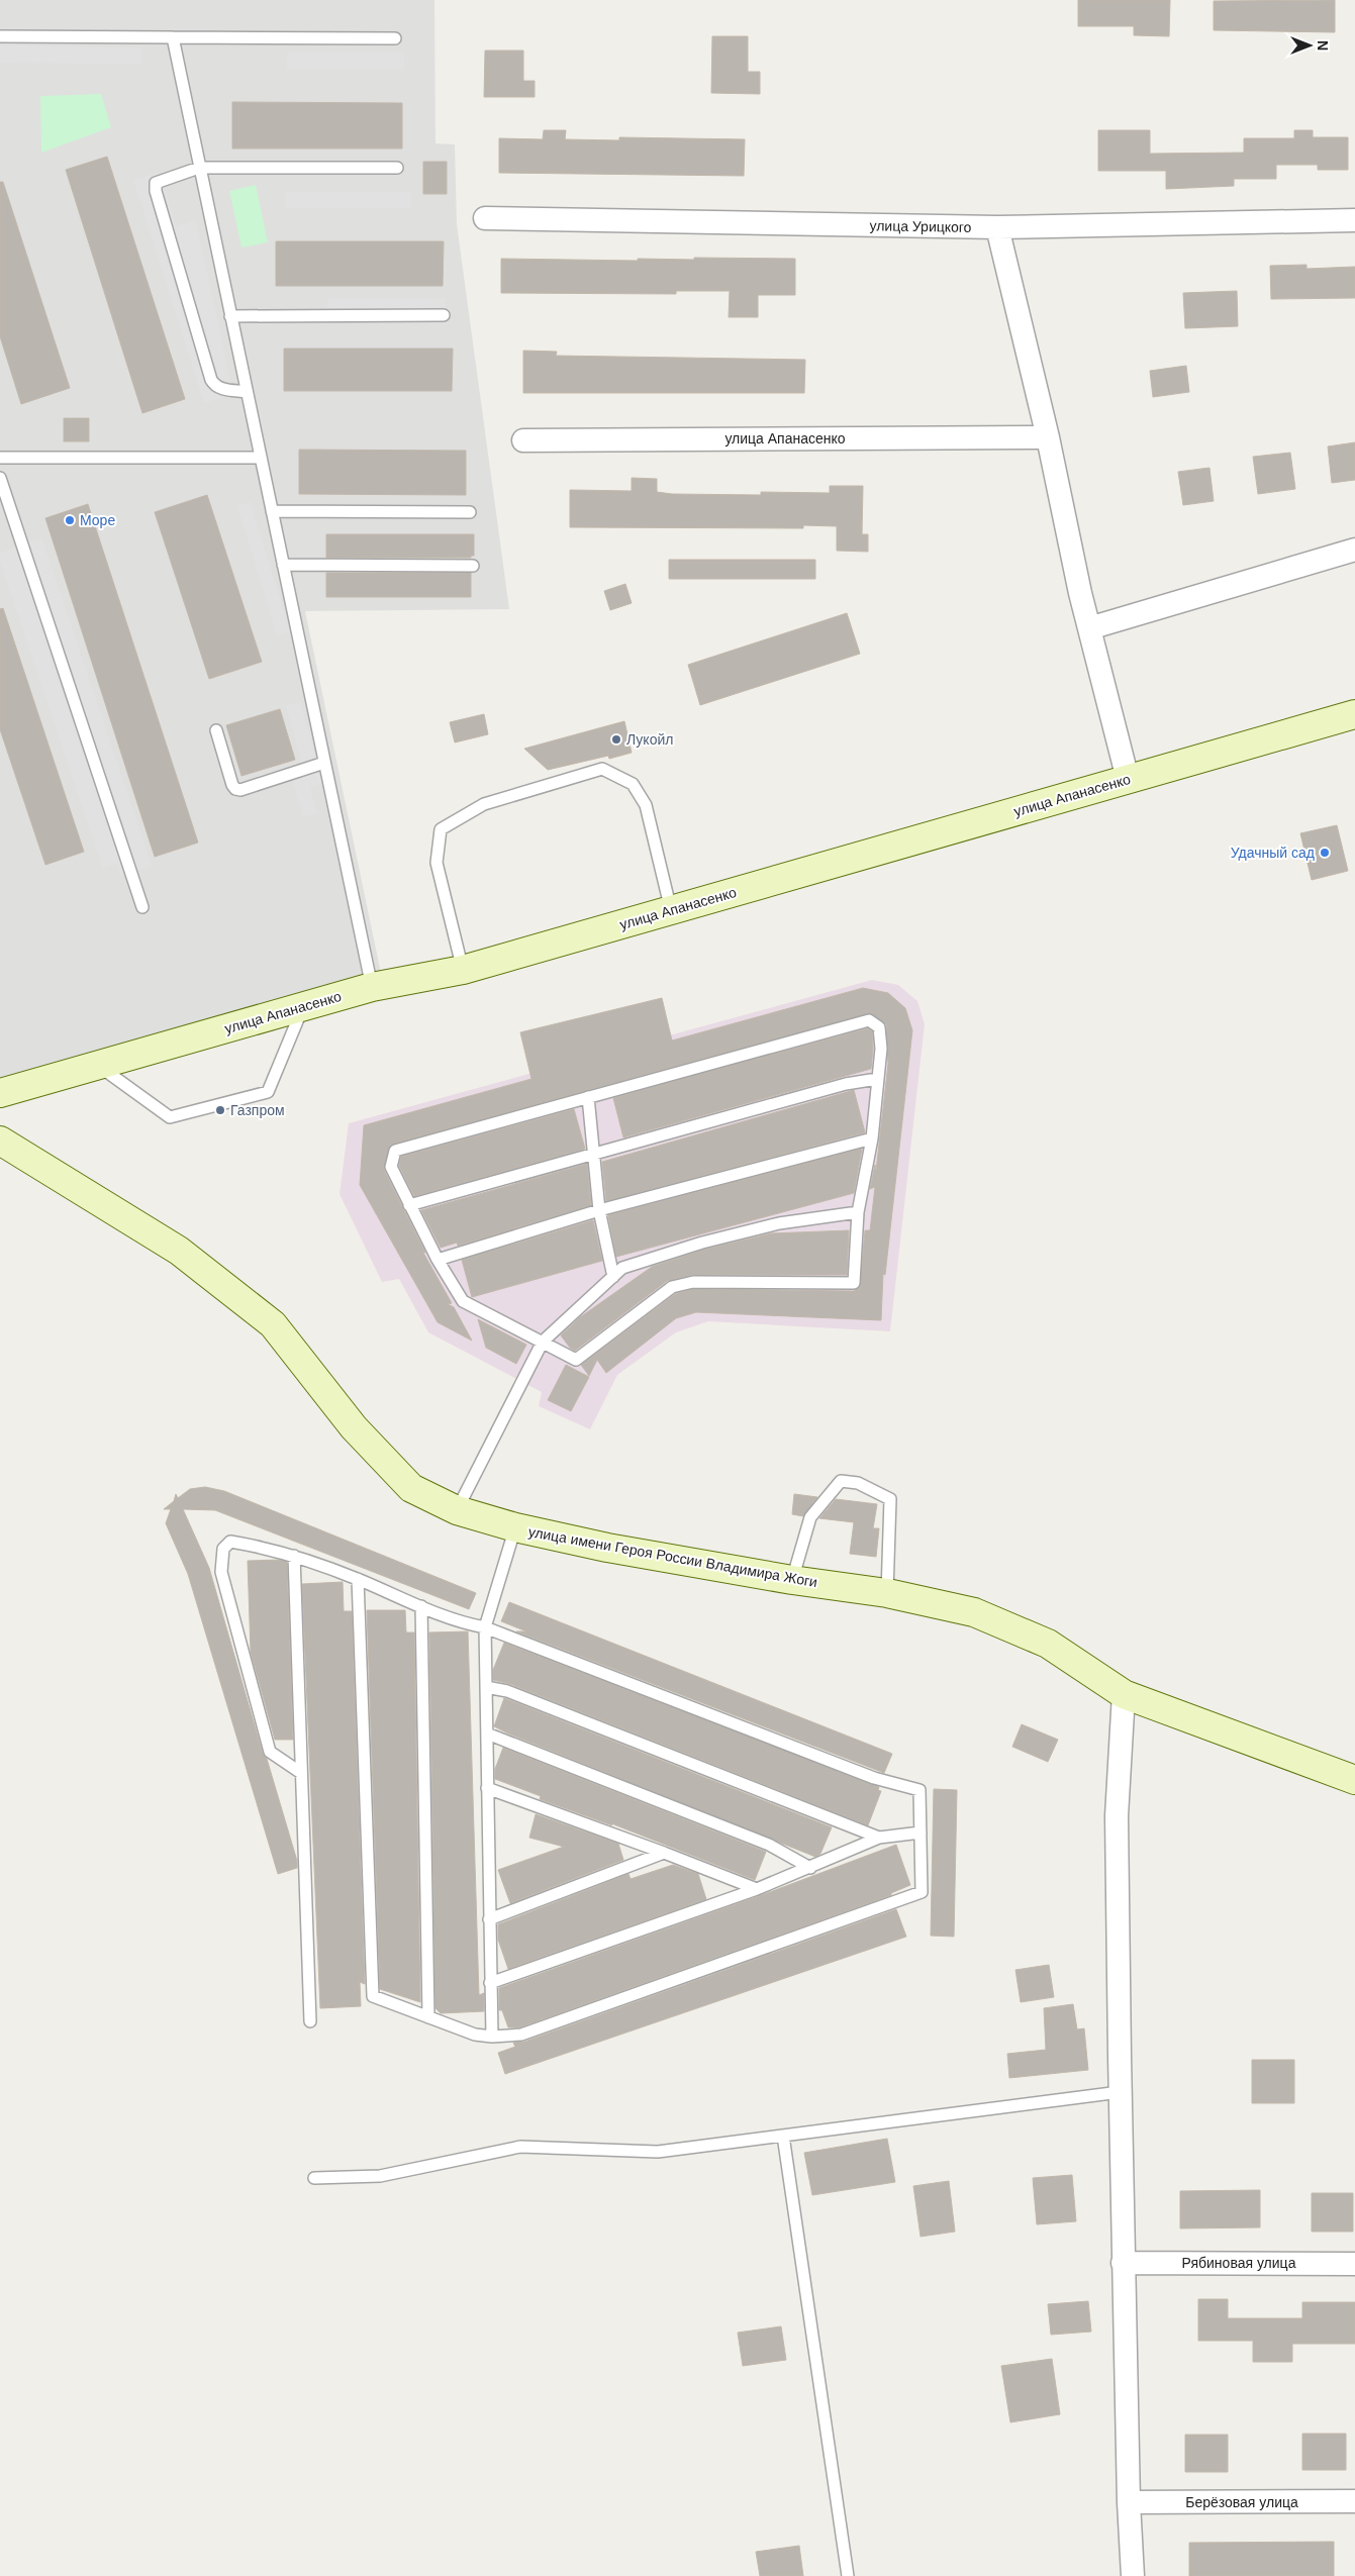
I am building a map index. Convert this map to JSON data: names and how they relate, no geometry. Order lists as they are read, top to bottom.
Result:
{
  "streets": {
    "main road": ["улица Апанасенко", "улица имени Героя России Владимира Жоги"],
    "street": ["улица Урицкого", "Рябиновая улица", "Берёзовая улица"]
  },
  "places": [
    "Море",
    "Лукойл",
    "Удачный сад",
    "Газпром"
  ],
  "north": "right"
}
